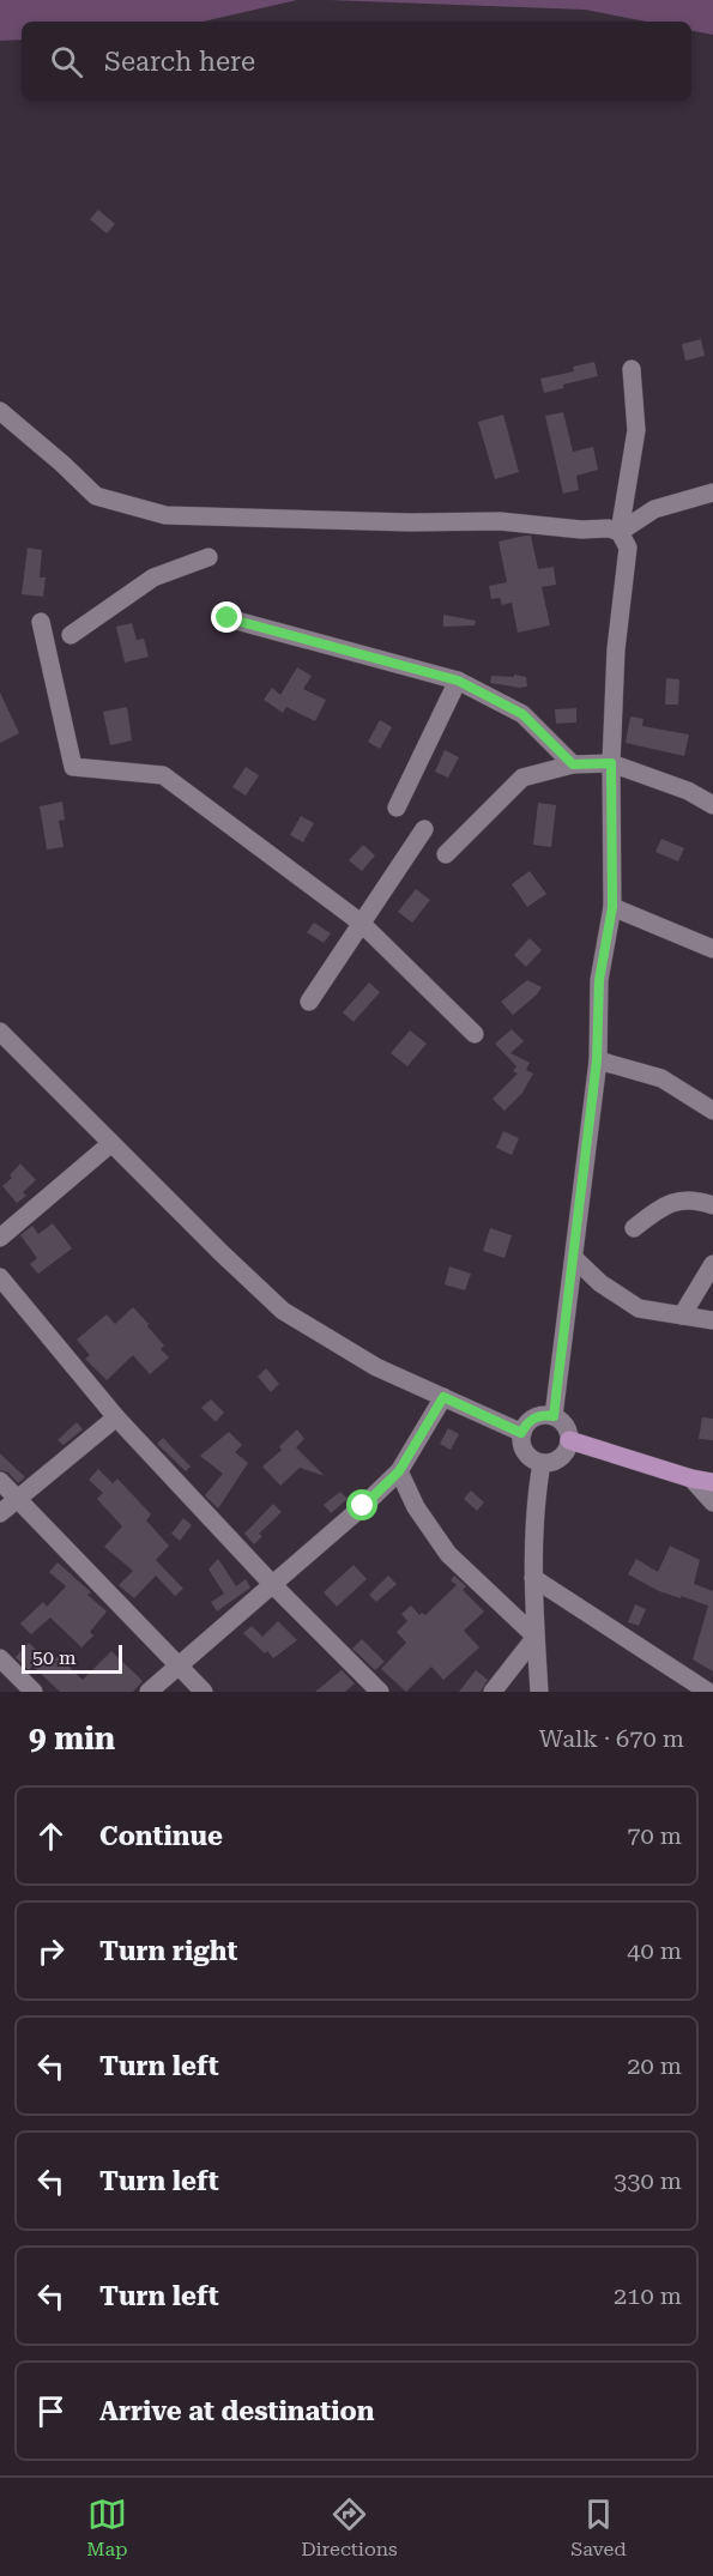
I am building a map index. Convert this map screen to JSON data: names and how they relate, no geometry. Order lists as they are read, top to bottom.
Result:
{
  "scale_bar": "50 m",
  "page": {
    "search": "Search here",
    "scale": "50 m",
    "heading": ["9 min", "Walk · 670 m"],
    "list": [
      ["Continue", "70 m"],
      ["Turn right", "40 m"],
      ["Turn left", "20 m"],
      ["Turn left", "330 m"],
      ["Turn left", "210 m"],
      "Arrive at destination"
    ],
    "nav": ["Map", "Directions", "Saved"]
  }
}
